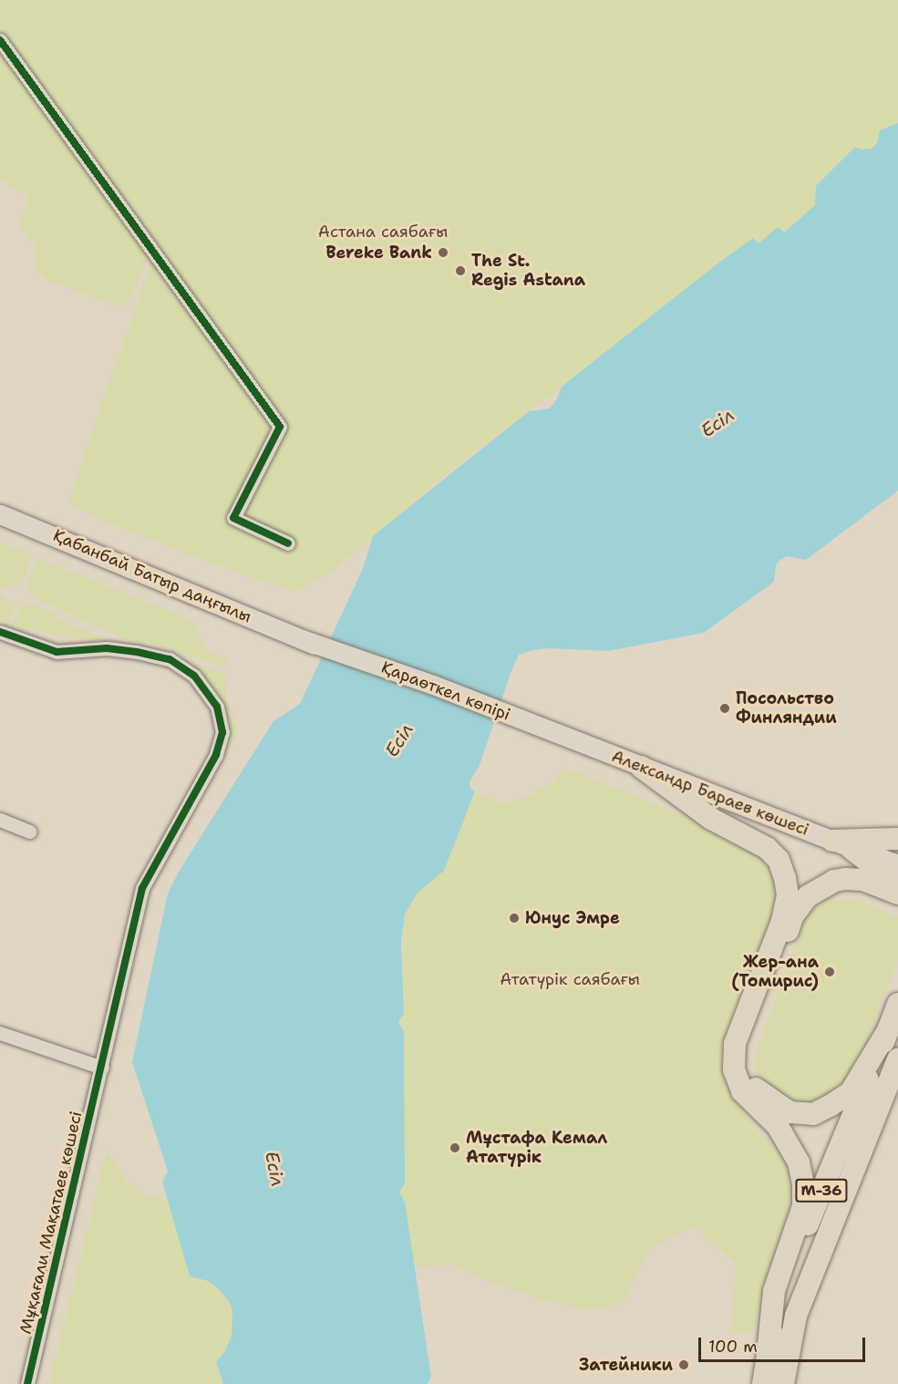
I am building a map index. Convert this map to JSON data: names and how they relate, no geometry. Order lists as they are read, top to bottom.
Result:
{
  "streets": {
    "main road": [
      "Қабанбай Батыр даңғылы",
      "Қараөткел көпірі",
      "Александр Бараев көшесі",
      "M-36"
    ],
    "street": ["Мұқағали Мақатаев көшесі"]
  },
  "crossings": [
    ["Қабанбай Батыр даңғылы", "Қараөткел көпірі"],
    ["Қараөткел көпірі", "Александр Бараев көшесі"]
  ],
  "water": ["Есіл"],
  "parks": ["Астана саябағы", "Ататүрік саябағы"],
  "places": [
    "Bereke Bank",
    "The St. Regis Astana",
    "Посольство Финляндии",
    "Юнус Эмре",
    "Жер-ана (Томирис)",
    "Мұстафа Кемал Ататүрік",
    "Затейники"
  ],
  "scale_bar": "100 m"
}
